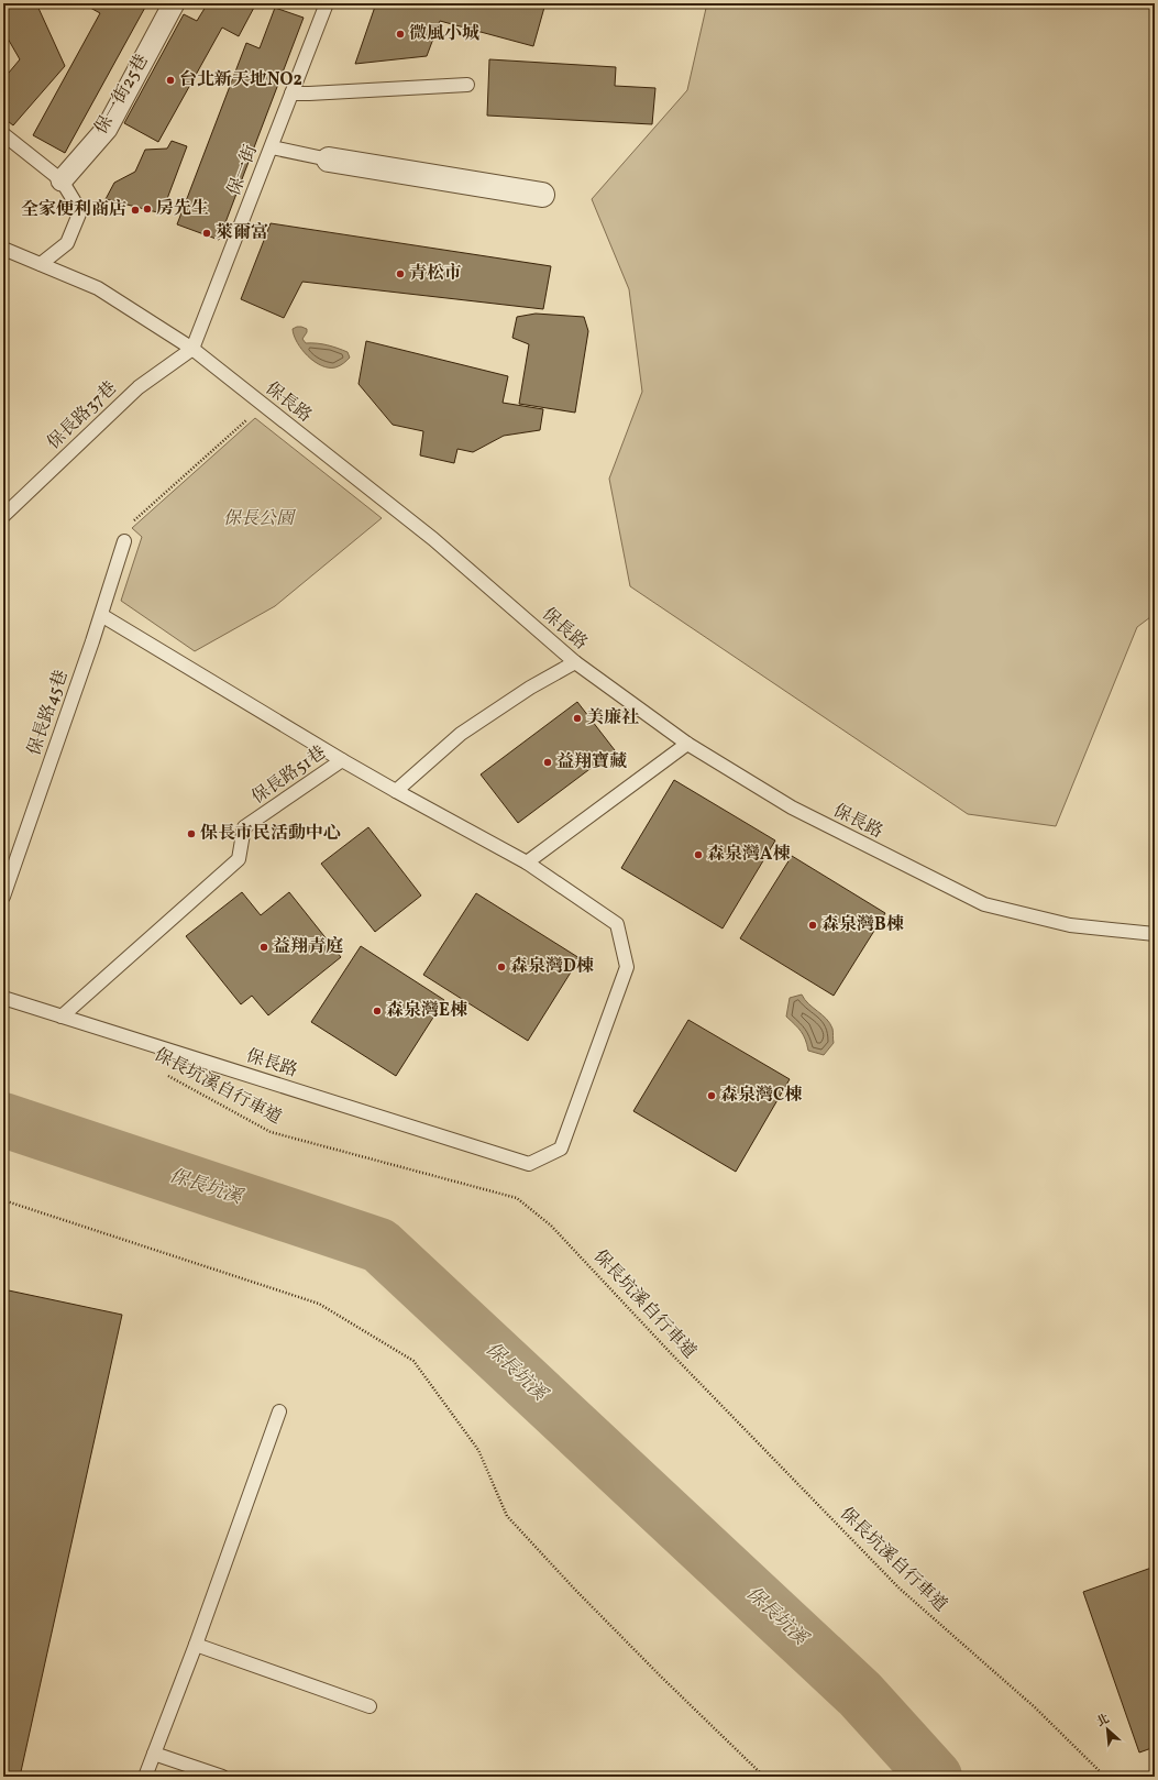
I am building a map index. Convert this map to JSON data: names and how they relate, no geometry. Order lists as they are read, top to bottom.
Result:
{
  "streets": {
    "street": ["保一街25巷"],
    "lane": [
      "保一街",
      "保長路",
      "保長路37巷",
      "保長路45巷",
      "保長路51巷"
    ],
    "path": ["保長坑溪自行車道"]
  },
  "crossings": [
    ["保一街", "保長路"],
    ["保一街", "保長路37巷"],
    ["保長路", "保長路37巷"],
    ["保長路", "保長路51巷"]
  ],
  "water": ["保長坑溪"],
  "parks": ["保長公園"],
  "places": [
    "微風小城",
    "台北新天地NO2",
    "房先生",
    "全家便利商店",
    "萊爾富",
    "青松市",
    "美廉社",
    "益翔寶藏",
    "保長市民活動中心",
    "森泉灣A棟",
    "森泉灣B棟",
    "益翔青庭",
    "森泉灣D棟",
    "森泉灣E棟",
    "森泉灣C棟"
  ],
  "north": "top left"
}
